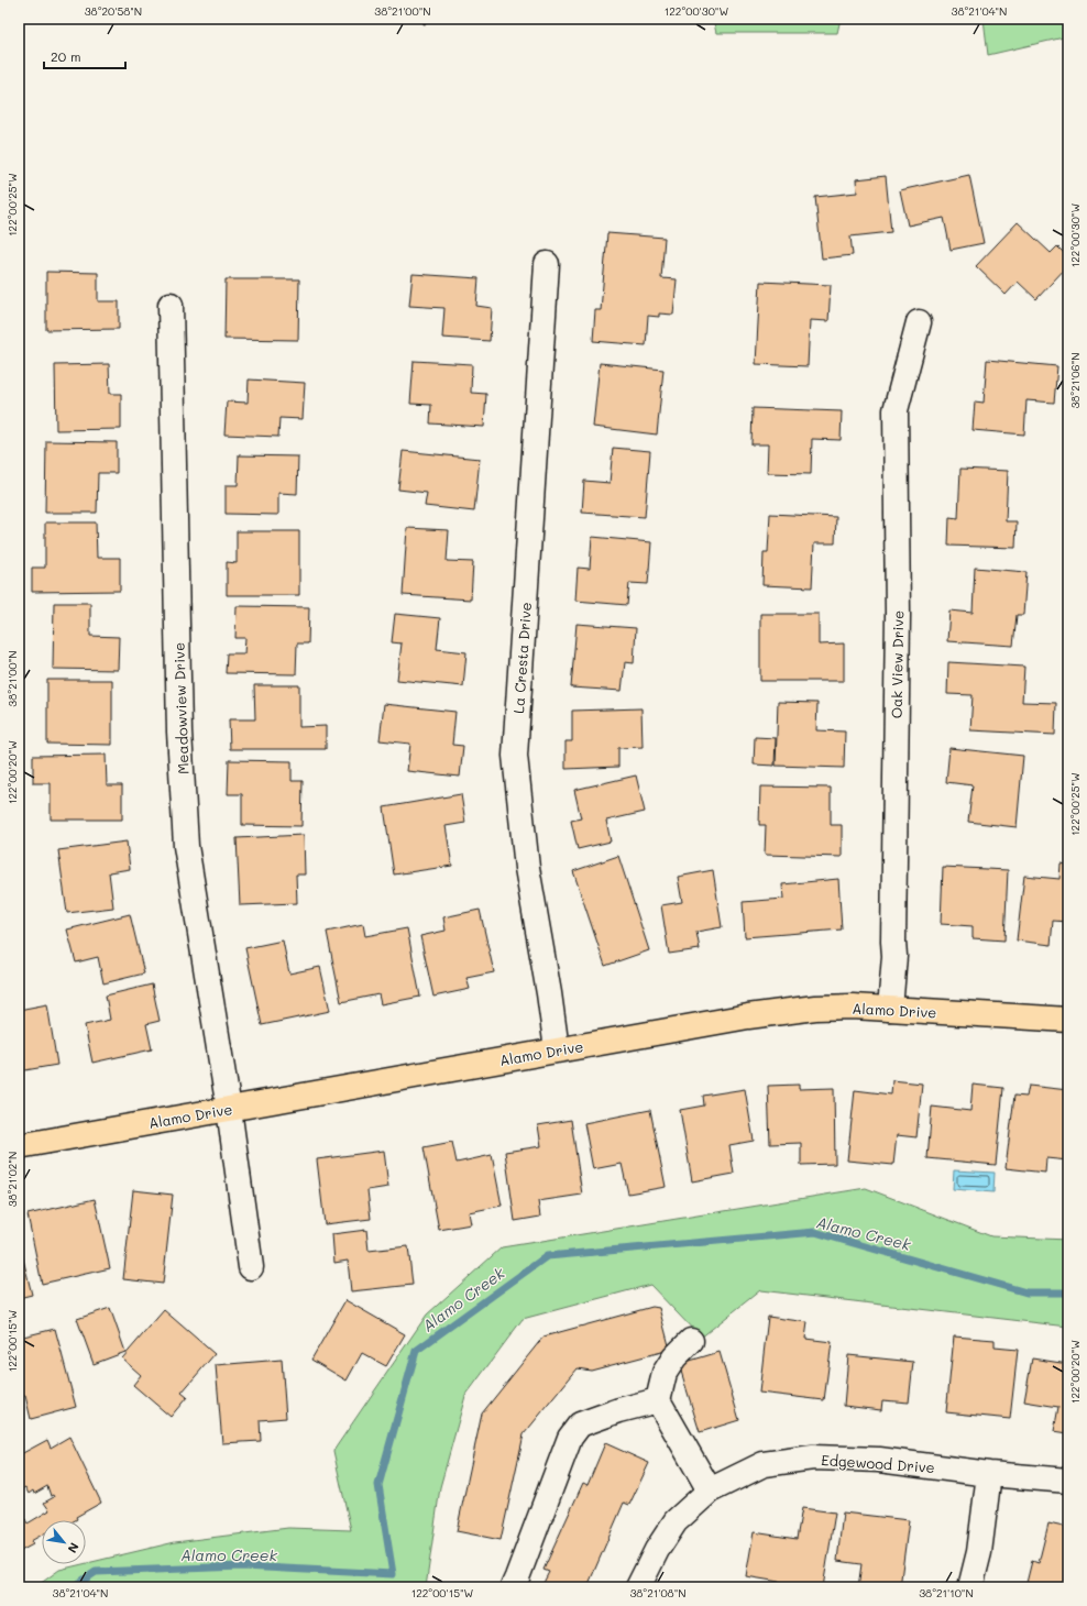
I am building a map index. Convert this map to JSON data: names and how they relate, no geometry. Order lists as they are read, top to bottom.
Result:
{
  "streets": {
    "main road": ["Alamo Drive"],
    "street": [
      "La Cresta Drive",
      "Oak View Drive",
      "Meadowview Drive",
      "Edgewood Drive"
    ]
  },
  "crossings": [
    ["La Cresta Drive", "Alamo Drive"],
    ["Oak View Drive", "Alamo Drive"],
    ["Meadowview Drive", "Alamo Drive"]
  ],
  "water": ["Alamo Creek"],
  "scale_bar": "20 m",
  "north": "bottom right",
  "coordinates": [
    "38°20'58\"N",
    "38°21'00\"N",
    "122°00'30\"W",
    "38°21'04\"N",
    "122°00'25\"W",
    "38°21'06\"N",
    "122°00'20\"W",
    "38°21'02\"N",
    "122°00'15\"W",
    "38°21'08\"N",
    "38°21'10\"N"
  ]
}
